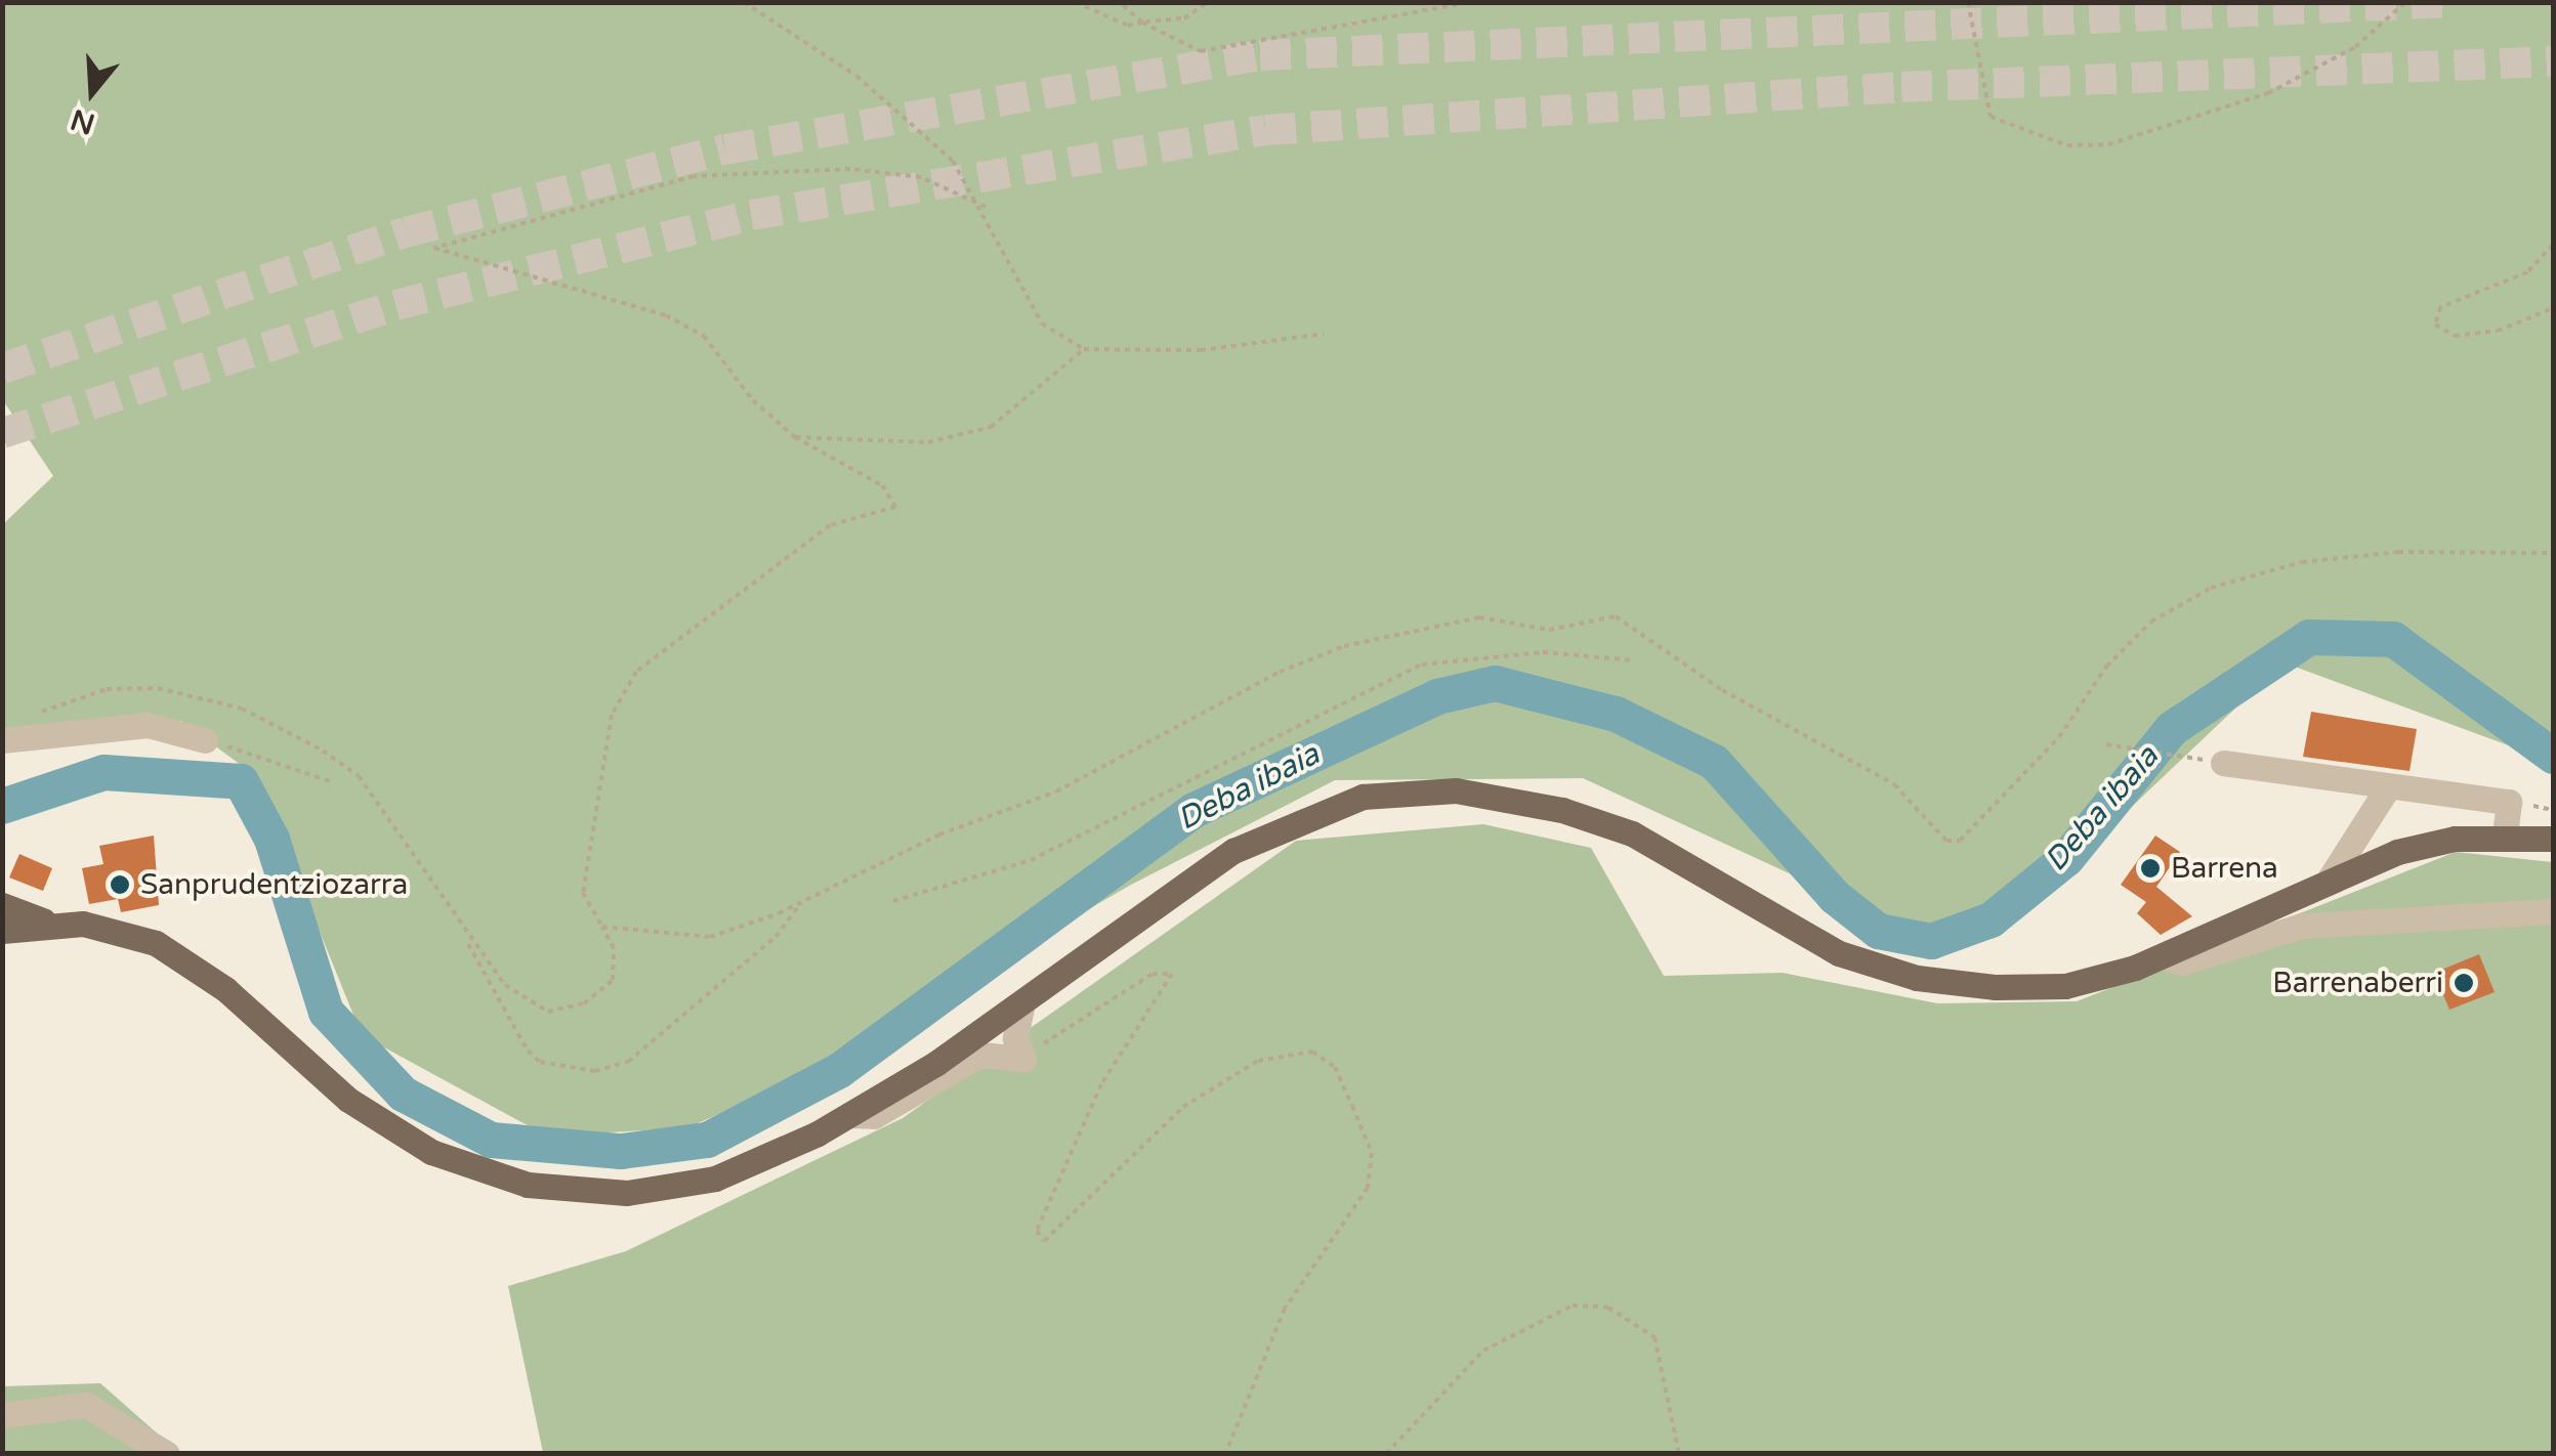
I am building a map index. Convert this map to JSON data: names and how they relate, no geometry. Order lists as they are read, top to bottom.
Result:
{
  "water": ["Deba ibaia"],
  "places": ["Barrena", "Sanprudentziozarra", "Barrenaberri"],
  "north": "bottom"
}
